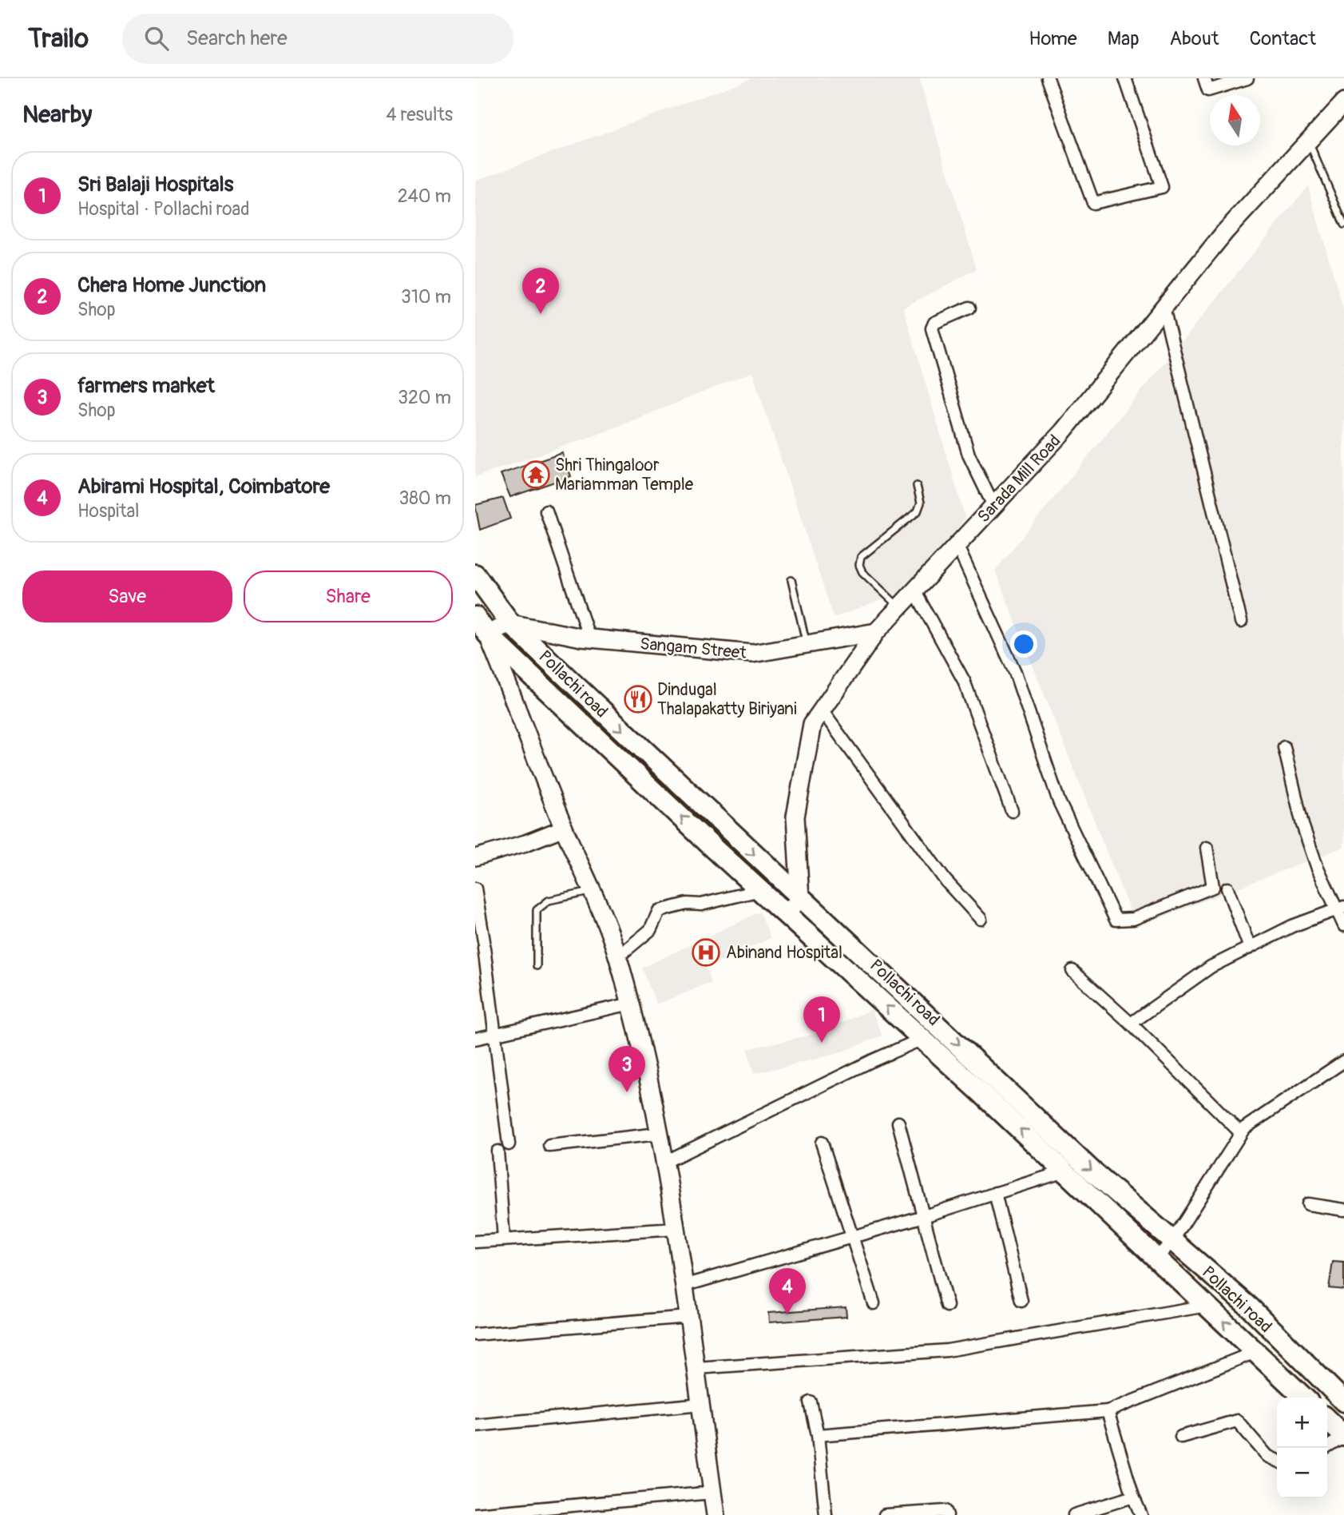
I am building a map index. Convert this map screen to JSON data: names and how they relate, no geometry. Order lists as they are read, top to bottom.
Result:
{
  "streets": {
    "highway": ["Pollachi road"],
    "main road": ["Sarada Mill Road", "Sangam Street"]
  },
  "crossings": [
    ["Sarada Mill Road", "Sangam Street"],
    ["Sarada Mill Road", "Pollachi road"],
    ["Sangam Street", "Pollachi road"]
  ],
  "places": {
    "temple": ["Shri Thingaloor Mariamman Temple"],
    "restaurant": ["Dindugal Thalapakatty Biriyani"],
    "hospital": ["Abinand Hospital"]
  },
  "north": "top",
  "page": {
    "header": "Trailo",
    "search": "Search here",
    "nav": [
      "Home",
      "Map",
      "About",
      "Contact"
    ],
    "heading": ["Nearby", "4 results"],
    "list": [
      {
        "mark": "1",
        "name": "Sri Balaji Hospitals",
        "note": "Hospital · Pollachi road",
        "value": "240 m"
      },
      {
        "mark": "2",
        "name": "Chera Home Junction",
        "note": "Shop",
        "value": "310 m"
      },
      {
        "mark": "3",
        "name": "farmers market",
        "note": "Shop",
        "value": "320 m"
      },
      {
        "mark": "4",
        "name": "Abirami Hospital, Coimbatore",
        "note": "Hospital",
        "value": "380 m"
      }
    ],
    "pins": [
      "2",
      "1",
      "3",
      "4"
    ],
    "buttons": ["Save", "Share"],
    "map_buttons": ["+", "−"]
  }
}
